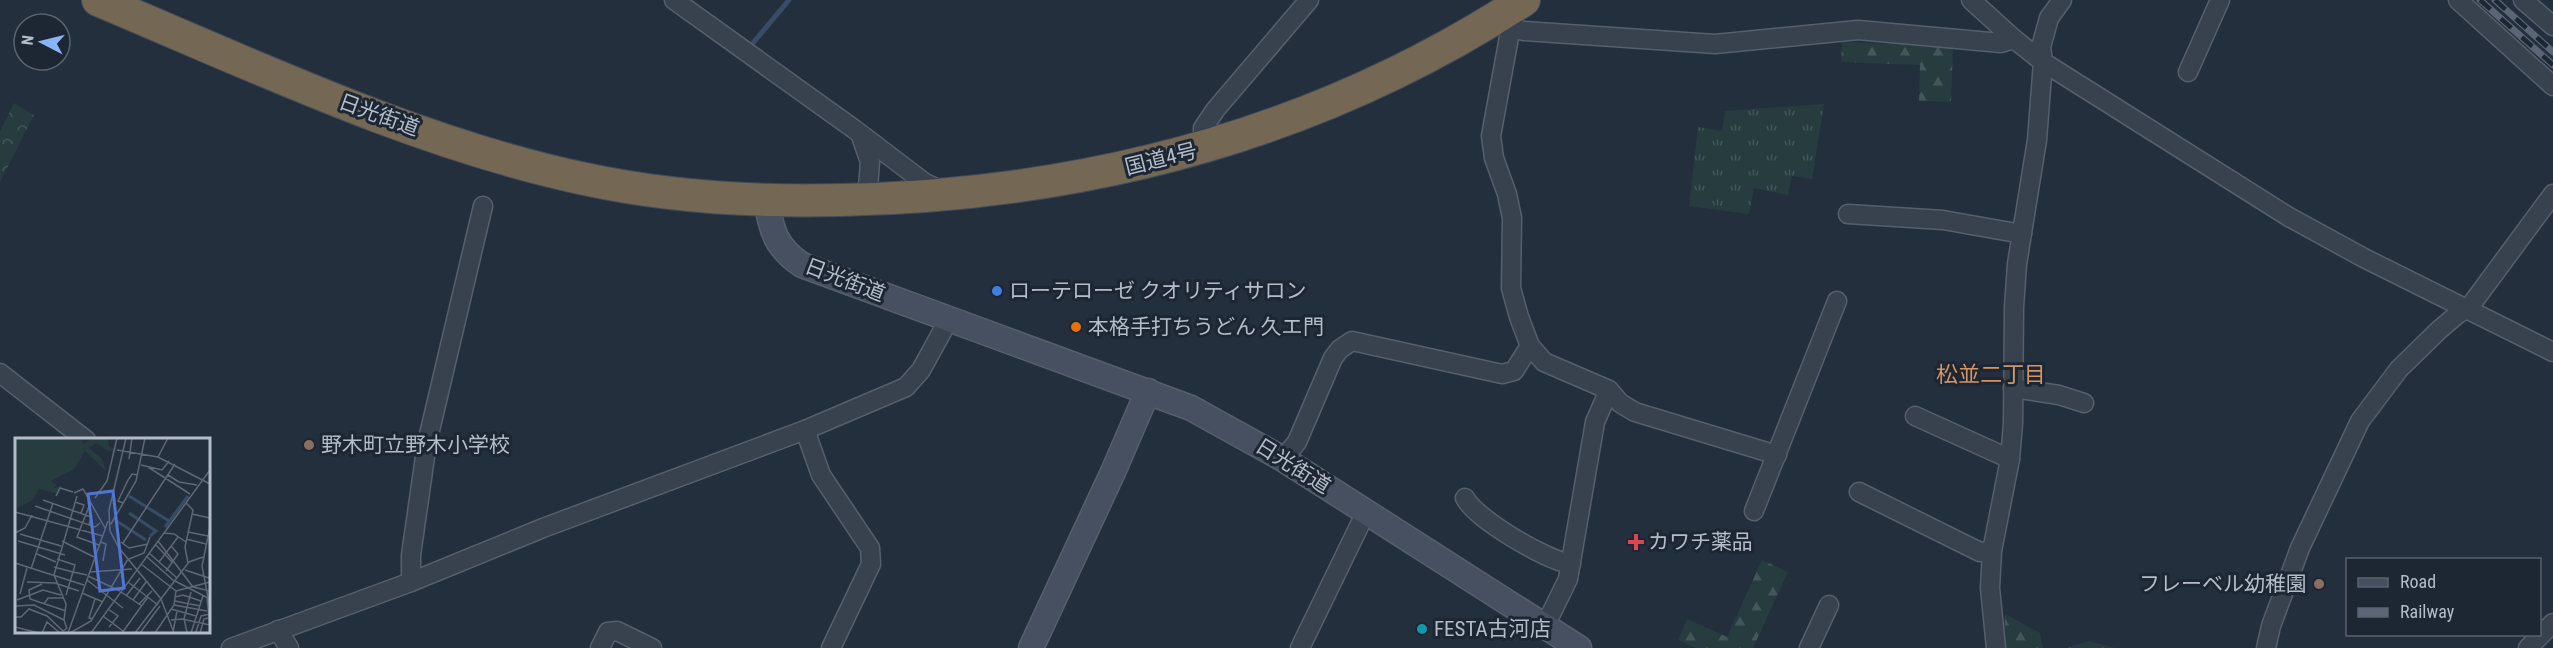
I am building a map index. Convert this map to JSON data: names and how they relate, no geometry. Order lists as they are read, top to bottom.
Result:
{
  "streets": {
    "highway": ["日光街道", "国道4号"]
  },
  "crossings": [
    ["日光街道", "国道4号"]
  ],
  "districts": ["松並二丁目"],
  "places": {
    "other": [
      "ローテローゼ クオリティサロン",
      "本格手打ちうどん 久エ門",
      "野木町立野木小学校",
      "フレーベル幼稚園",
      "FESTA古河店"
    ],
    "health": ["カワチ薬品"]
  },
  "legend": ["Road", "Railway"],
  "north": "left"
}
